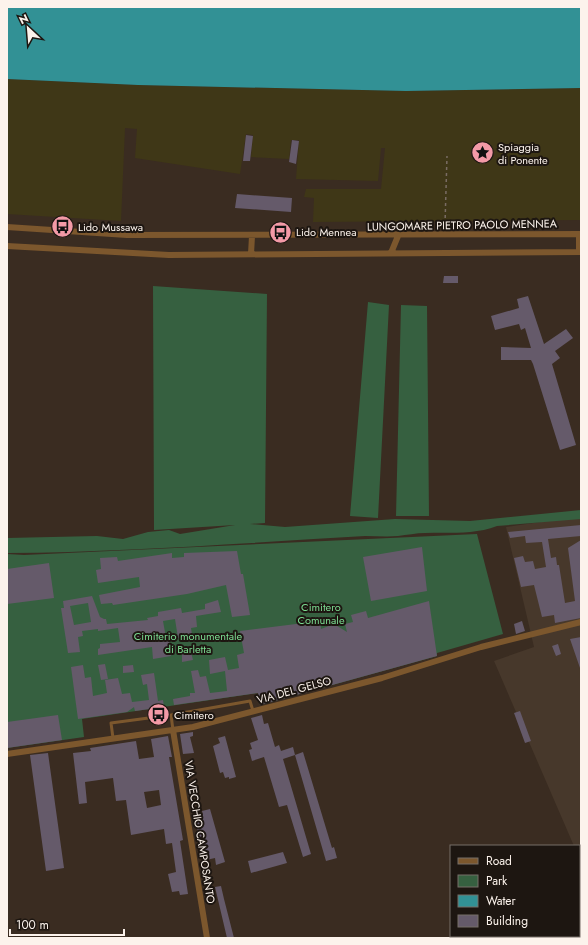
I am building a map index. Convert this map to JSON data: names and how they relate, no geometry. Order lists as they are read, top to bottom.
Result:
{
  "streets": {
    "street": ["LUNGOMARE PIETRO PAOLO MENNEA", "VIA DEL GELSO", "VIA VECCHIO CAMPOSANTO"]
  },
  "crossings": [
    ["VIA DEL GELSO", "VIA VECCHIO CAMPOSANTO"]
  ],
  "parks": ["Cimitero Comunale", "Cimiterio monumentale di Barletta"],
  "places": {
    "place": ["Spiaggia di Ponente"],
    "bus stop": ["Lido Mussawa", "Lido Mennea", "Cimitero"]
  },
  "legend": [
    "Road",
    "Park",
    "Water",
    "Building"
  ],
  "scale_bar": "100 m",
  "north": "top left"
}
